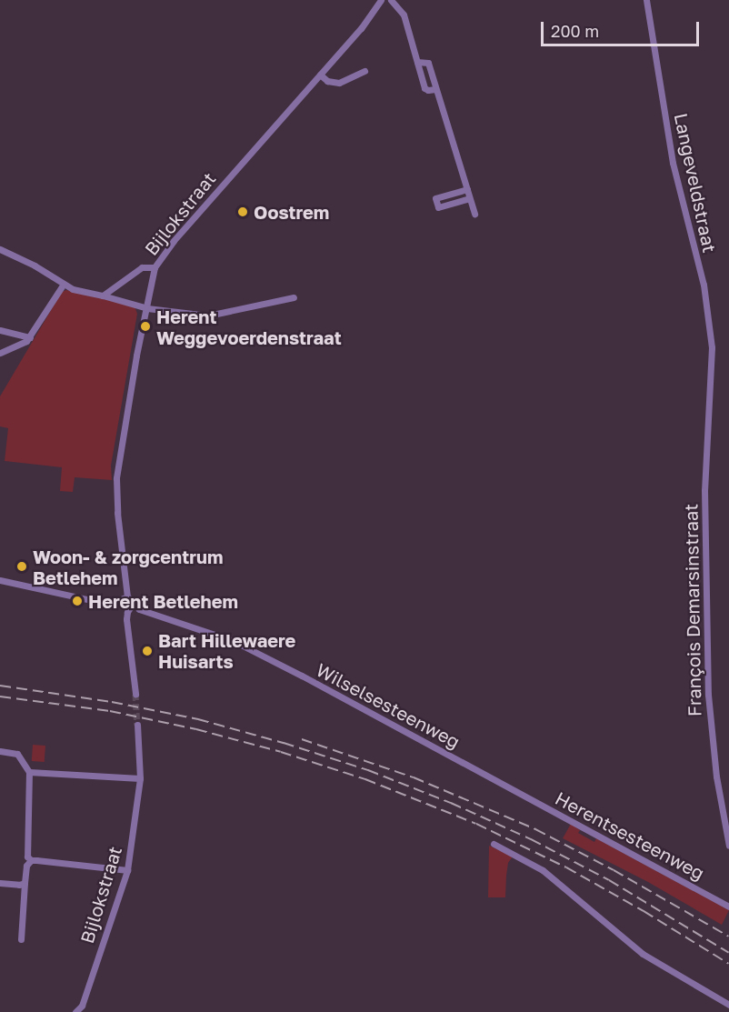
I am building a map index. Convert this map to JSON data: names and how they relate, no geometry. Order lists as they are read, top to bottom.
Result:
{
  "streets": {
    "street": [
      "Langeveldstraat",
      "Bijlokstraat",
      "François Demarsinstraat",
      "Wilselsesteenweg",
      "Herentsesteenweg"
    ]
  },
  "crossings": [
    ["Langeveldstraat", "François Demarsinstraat"],
    ["Bijlokstraat", "Wilselsesteenweg"],
    ["Wilselsesteenweg", "Herentsesteenweg"]
  ],
  "places": [
    "Oostrem",
    "Herent Weggevoerdenstraat",
    "Woon- & zorgcentrum Betlehem",
    "Herent Betlehem",
    "Bart Hillewaere Huisarts"
  ],
  "scale_bar": "200 m"
}
